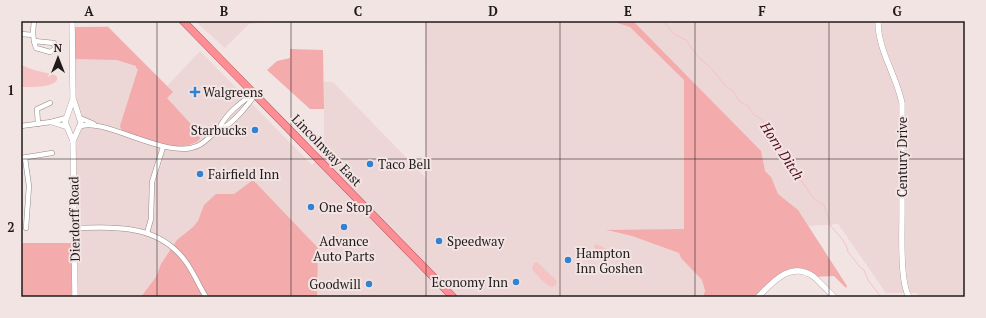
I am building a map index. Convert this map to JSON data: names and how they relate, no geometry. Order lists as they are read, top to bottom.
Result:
{
  "streets": {
    "highway": ["Lincolnway East"],
    "street": ["Century Drive", "Dierdorff Road"]
  },
  "water": ["Horn Ditch"],
  "places": {
    "health": ["Walgreens"],
    "other": [
      "Starbucks",
      "Taco Bell",
      "Fairfield Inn",
      "One Stop",
      "Advance Auto Parts",
      "Speedway",
      "Hampton Inn Goshen",
      "Economy Inn",
      "Goodwill"
    ]
  },
  "north": "top",
  "grid": {
    "columns": [
      "A",
      "B",
      "C",
      "D",
      "E",
      "F",
      "G"
    ],
    "rows": ["1", "2"]
  }
}
